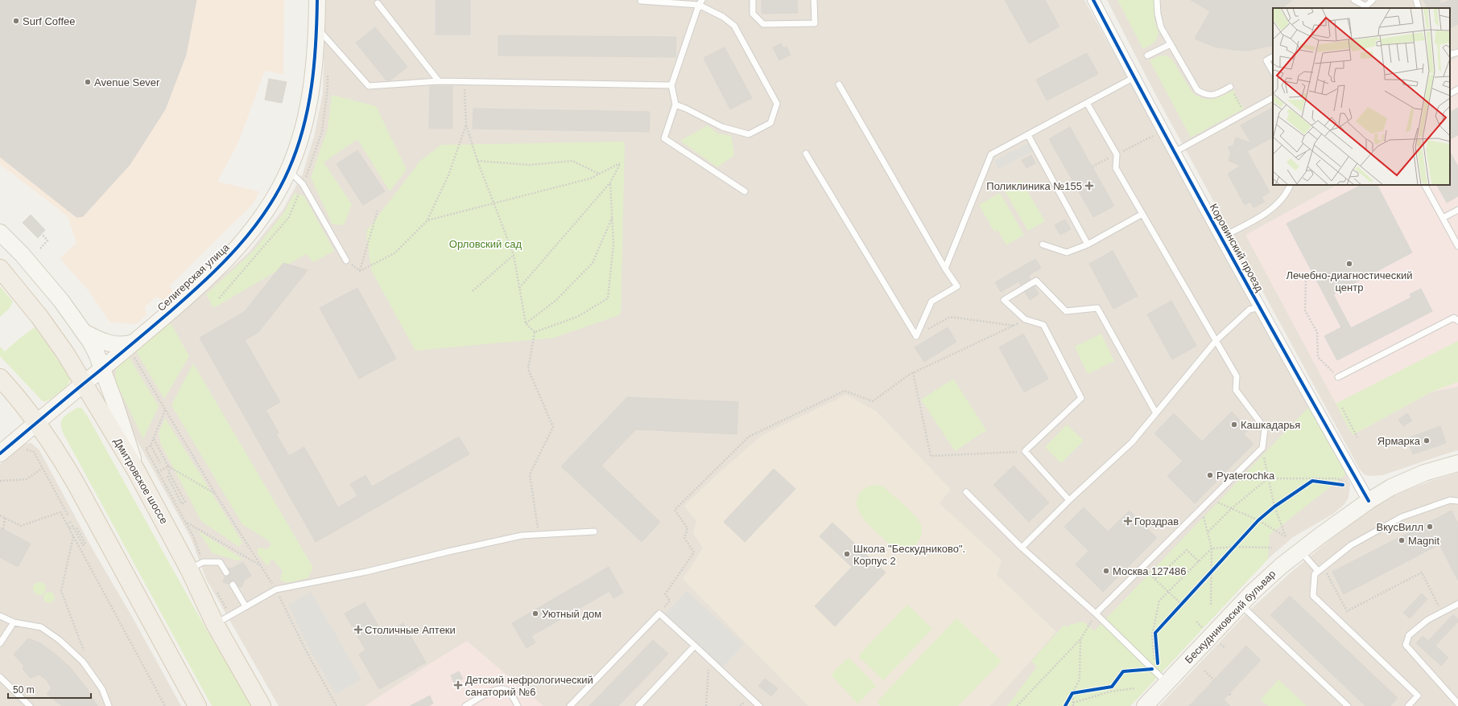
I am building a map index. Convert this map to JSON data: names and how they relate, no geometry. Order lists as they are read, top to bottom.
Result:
{
  "streets": {
    "main road": ["Дмитровское шоссе"],
    "street": ["Коровинский проезд", "Селигерская улица", "Бескудниковский бульвар"]
  },
  "crossings": [
    ["Коровинский проезд", "Бескудниковский бульвар"],
    ["Селигерская улица", "Дмитровское шоссе"]
  ],
  "parks": ["Орловский сад"],
  "places": {
    "other": [
      "Surf Coffee",
      "Avenue Sever",
      "Лечебно-диагностический центр",
      "Кашкадарья",
      "Ярмарка",
      "Pyaterochka",
      "ВкусВилл",
      "Magnit",
      "Школа \"Бескудниково\". Корпус 2",
      "Москва 127486",
      "Уютный дом"
    ],
    "health": [
      "Поликлиника №155",
      "Горздрав",
      "Столичные Аптеки",
      "Детский нефрологический санаторий №6"
    ]
  },
  "scale_bar": "50 m"
}
